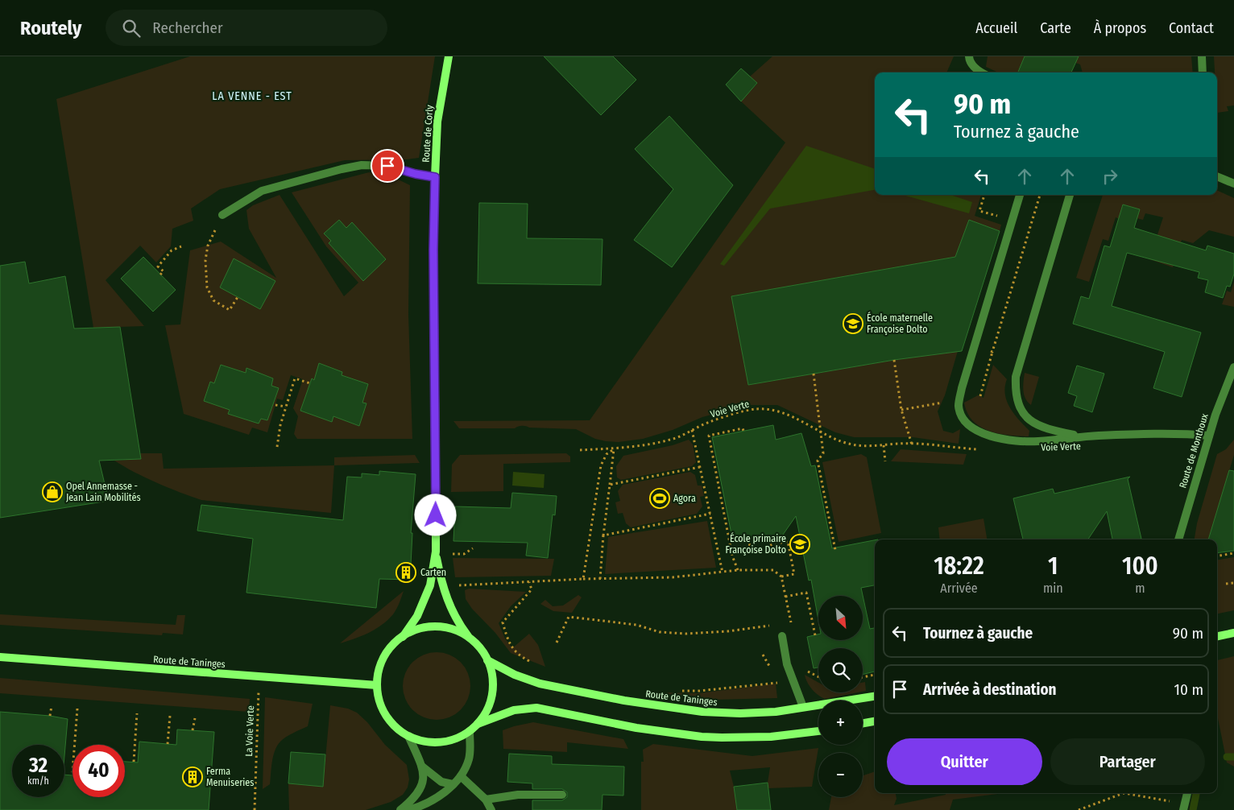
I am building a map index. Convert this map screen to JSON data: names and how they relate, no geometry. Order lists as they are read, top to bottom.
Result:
{
  "streets": {
    "main road": ["Route de Corly", "Route de Taninges"],
    "street": ["Route de Monthoux"],
    "path": ["Voie Verte", "La Voie Verte"]
  },
  "crossings": [
    ["Route de Corly", "Route de Taninges"],
    ["Route de Taninges", "La Voie Verte"]
  ],
  "districts": ["LA VENNE - EST"],
  "places": {
    "school or university": ["École maternelle Françoise Dolto", "École primaire Françoise Dolto"],
    "shop": ["Opel Annemasse - Jean Lain Mobilités"],
    "sports": ["Agora"],
    "building": ["Carten", "Ferma Menuiseries"]
  },
  "north": "bottom right",
  "page": {
    "header": "Routely",
    "search": "Rechercher",
    "nav": [
      "Accueil",
      "Carte",
      "À propos",
      "Contact"
    ],
    "turn": ["90 m", "Tournez à gauche"],
    "eta": [
      "18:22",
      "Arrivée",
      "1",
      "min",
      "100",
      "m"
    ],
    "map_buttons": ["+", "−"],
    "list": [
      {
        "name": "Tournez à gauche",
        "value": "90 m"
      },
      {
        "name": "Arrivée à destination",
        "value": "10 m"
      }
    ],
    "buttons": ["Quitter", "Partager"],
    "speed": "32 km/h",
    "limit": "40"
  }
}
